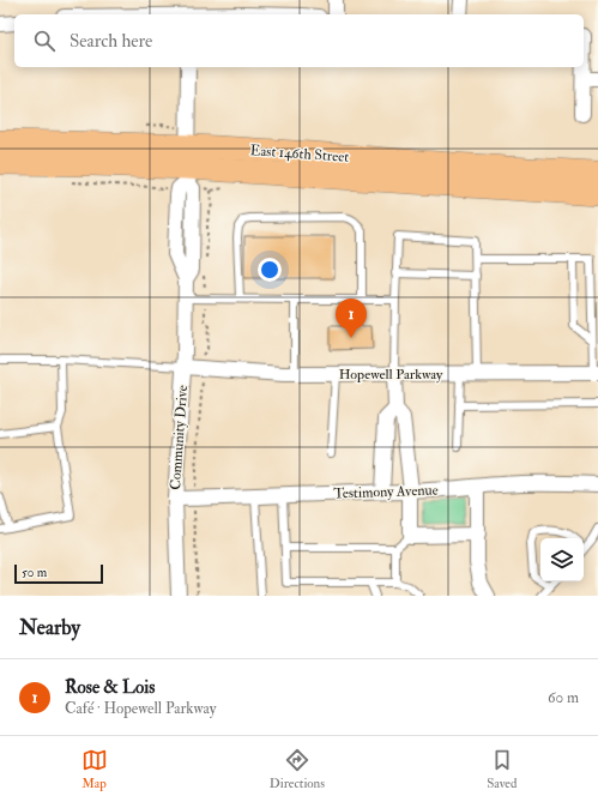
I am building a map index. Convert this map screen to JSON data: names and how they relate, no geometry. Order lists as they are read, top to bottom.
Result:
{
  "streets": {
    "main road": ["East 146th Street"],
    "street": ["Hopewell Parkway", "Community Drive", "Testimony Avenue"]
  },
  "crossings": [
    ["East 146th Street", "Community Drive"],
    ["Hopewell Parkway", "Community Drive"],
    ["Community Drive", "Testimony Avenue"]
  ],
  "scale_bar": "50 m",
  "page": {
    "search": "Search here",
    "pins": "1",
    "scale": "50 m",
    "heading": "Nearby",
    "list": [
      {
        "mark": "1",
        "name": "Rose & Lois",
        "note": "Café · Hopewell Parkway",
        "value": "60 m"
      }
    ],
    "nav": ["Map", "Directions", "Saved"]
  }
}
